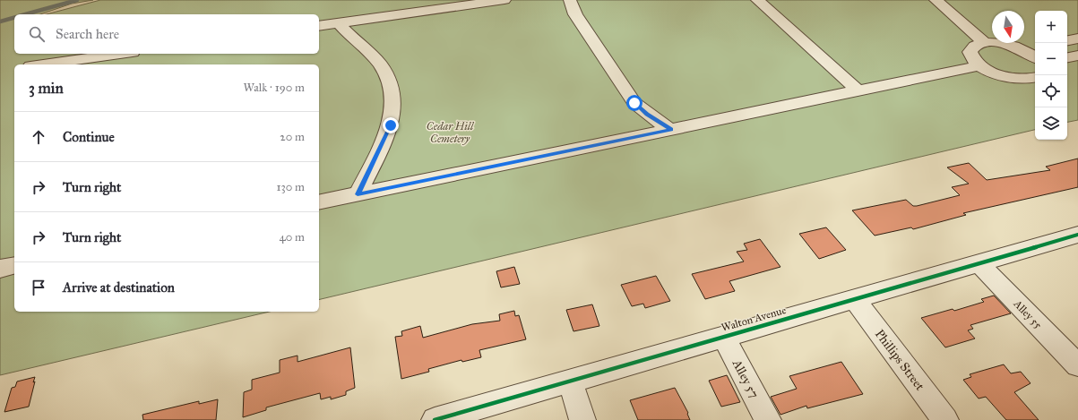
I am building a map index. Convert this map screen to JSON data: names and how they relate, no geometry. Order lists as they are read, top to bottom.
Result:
{
  "streets": {
    "street": [
      "Alley 55",
      "Walton Avenue",
      "Phillips Street",
      "Alley 57"
    ]
  },
  "crossings": [
    ["Alley 55", "Walton Avenue"],
    ["Walton Avenue", "Phillips Street"],
    ["Walton Avenue", "Alley 57"]
  ],
  "parks": ["Cedar Hill Cemetery"],
  "north": "bottom",
  "page": {
    "map_buttons": ["+", "−"],
    "search": "Search here",
    "heading": ["3 min", "Walk · 190 m"],
    "list": [
      ["Continue", "20 m"],
      ["Turn right", "130 m"],
      ["Turn right", "40 m"],
      "Arrive at destination"
    ]
  }
}
